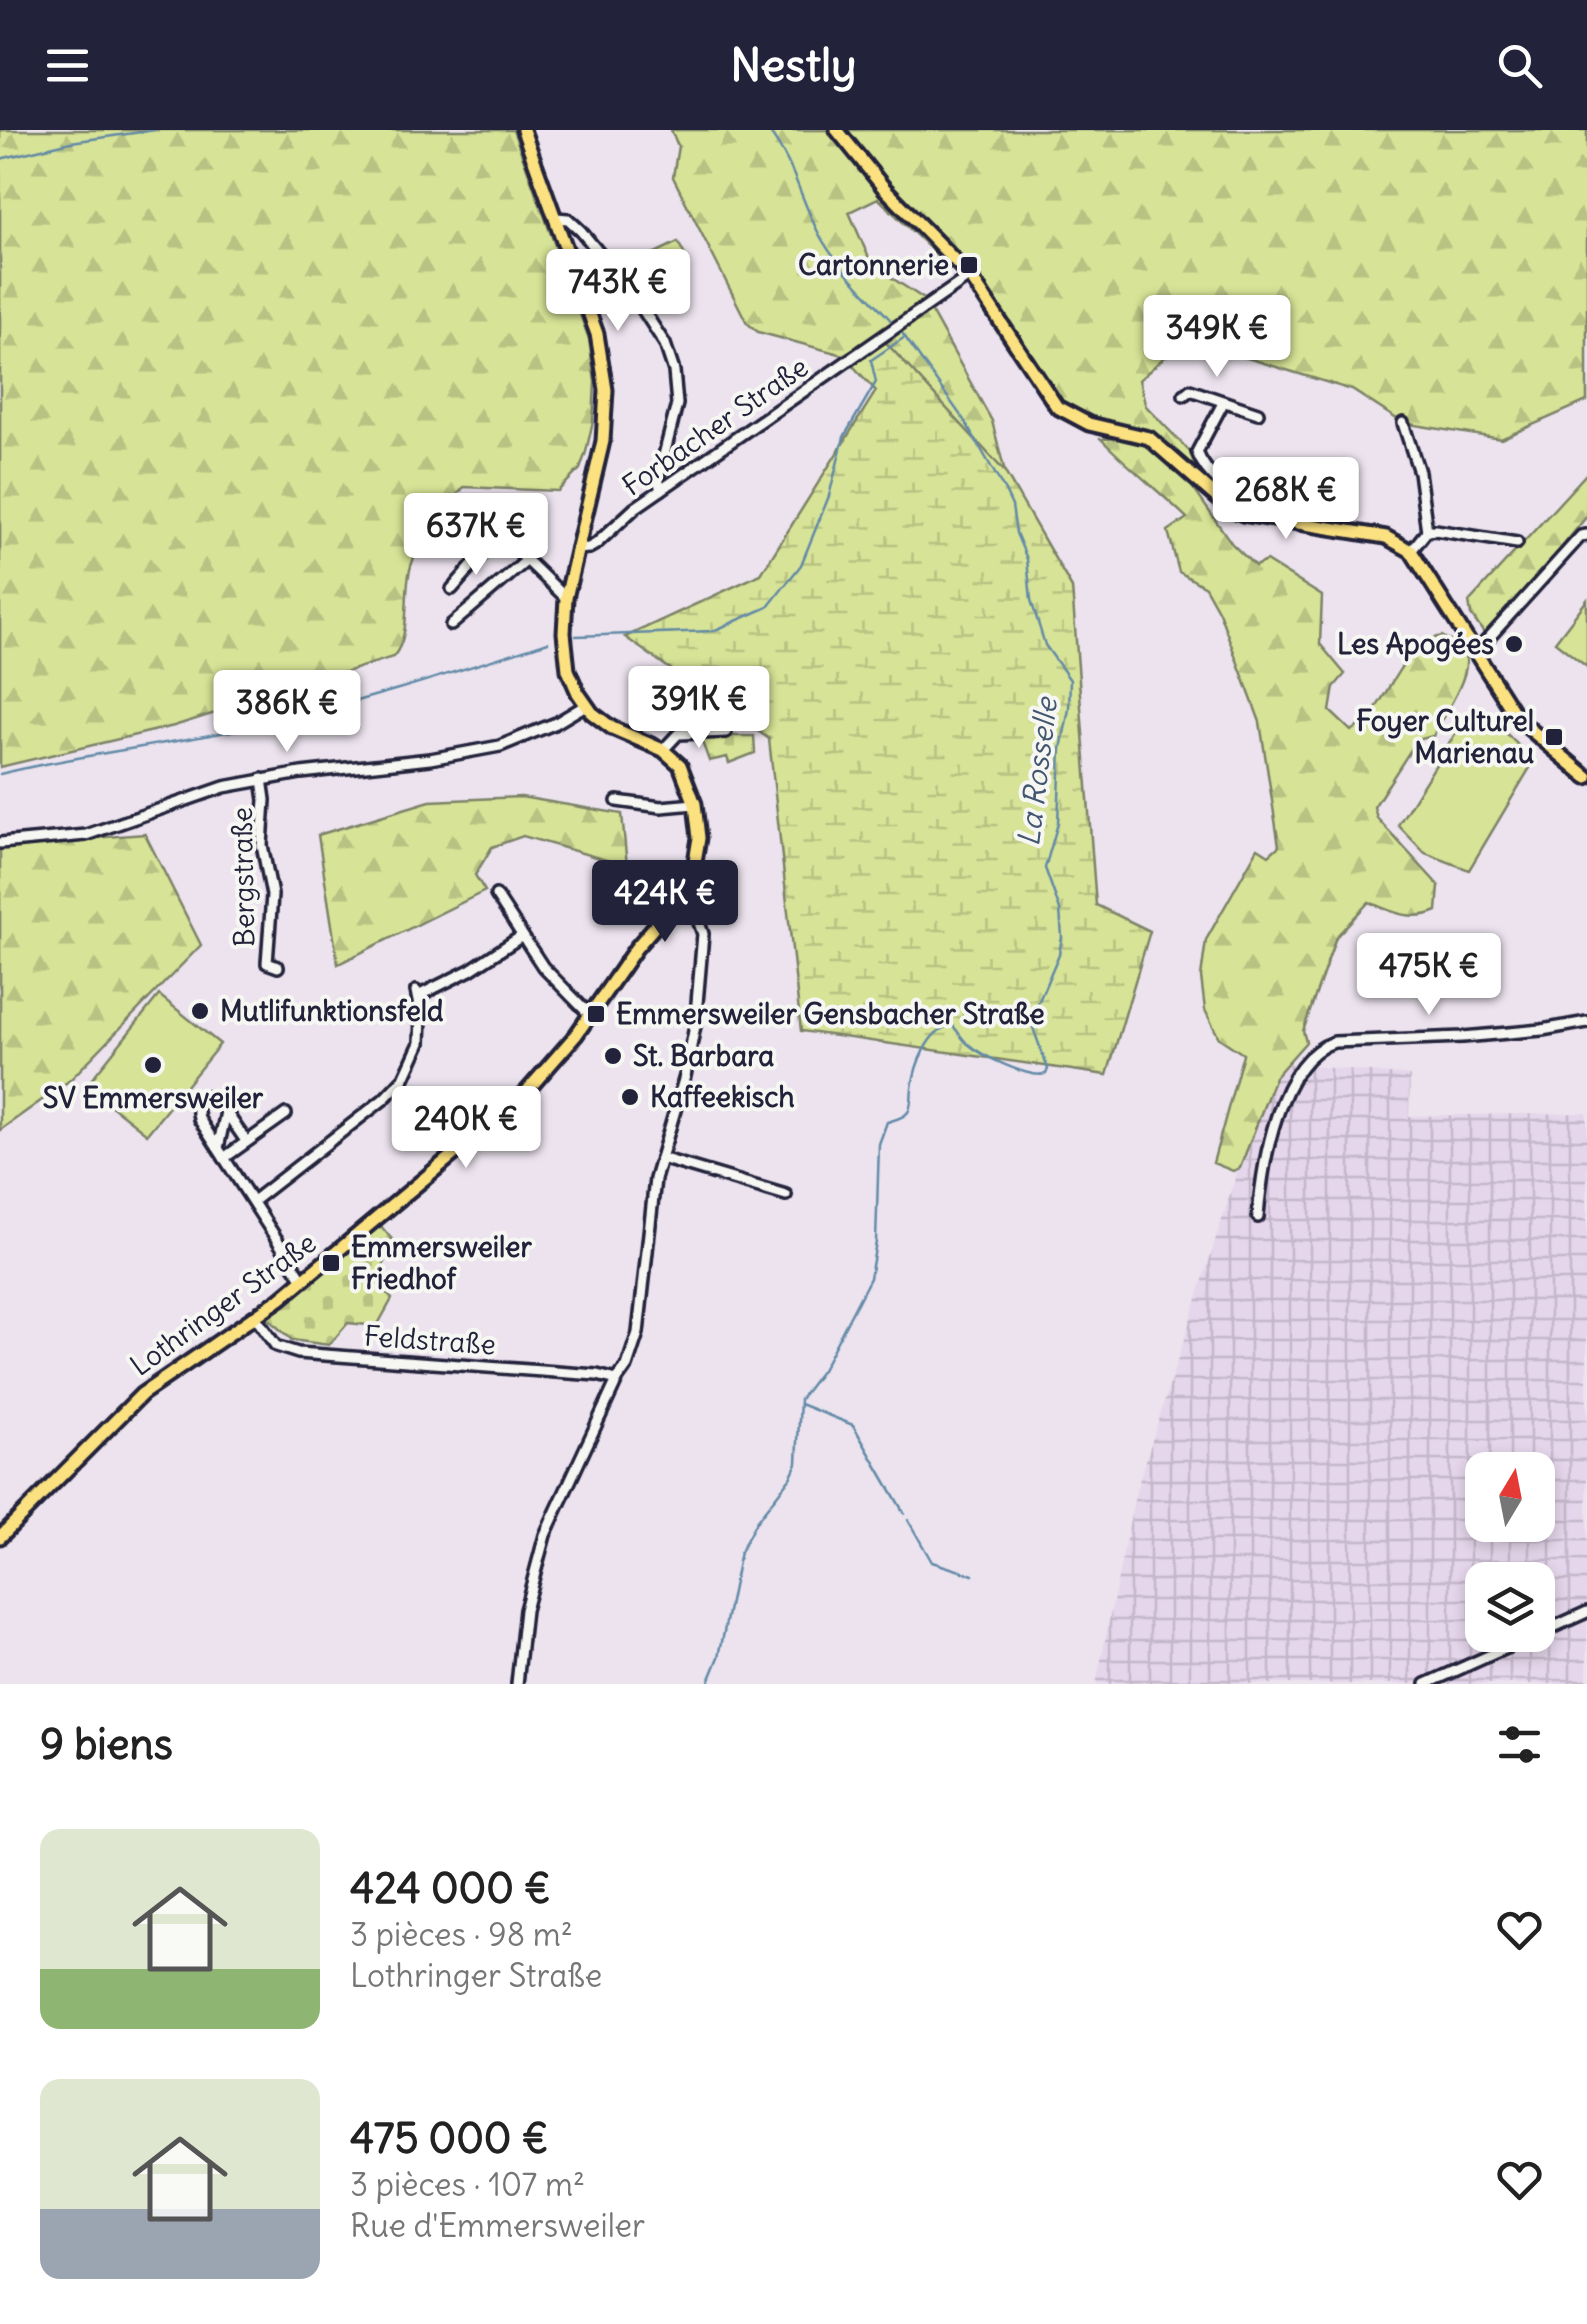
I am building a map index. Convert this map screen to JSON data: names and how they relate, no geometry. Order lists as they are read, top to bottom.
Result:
{
  "streets": {
    "main road": ["Lothringer Straße"],
    "street": ["Forbacher Straße", "Bergstraße", "Feldstraße"]
  },
  "crossings": [
    ["Lothringer Straße", "Feldstraße"]
  ],
  "water": ["La Rosselle"],
  "places": {
    "transit": [
      "Cartonnerie",
      "Foyer Culturel Marienau",
      "Emmersweiler Gensbacher Straße",
      "Emmersweiler Friedhof"
    ],
    "other": [
      "Les Apogées",
      "Mutlifunktionsfeld",
      "St. Barbara",
      "SV Emmersweiler",
      "Kaffeekisch"
    ]
  },
  "north": "top",
  "page": {
    "header": "Nestly",
    "price": [
      "743K €",
      "349K €",
      "268K €",
      "637K €",
      "391K €",
      "386K €",
      "424K €",
      "475K €",
      "240K €"
    ],
    "heading": "9 biens",
    "list": [
      {
        "name": "424 000 €",
        "note": "3 pièces · 98 m² · Lothringer Straße"
      },
      {
        "name": "475 000 €",
        "note": "3 pièces · 107 m² · Rue d'Emmersweiler"
      }
    ]
  }
}
